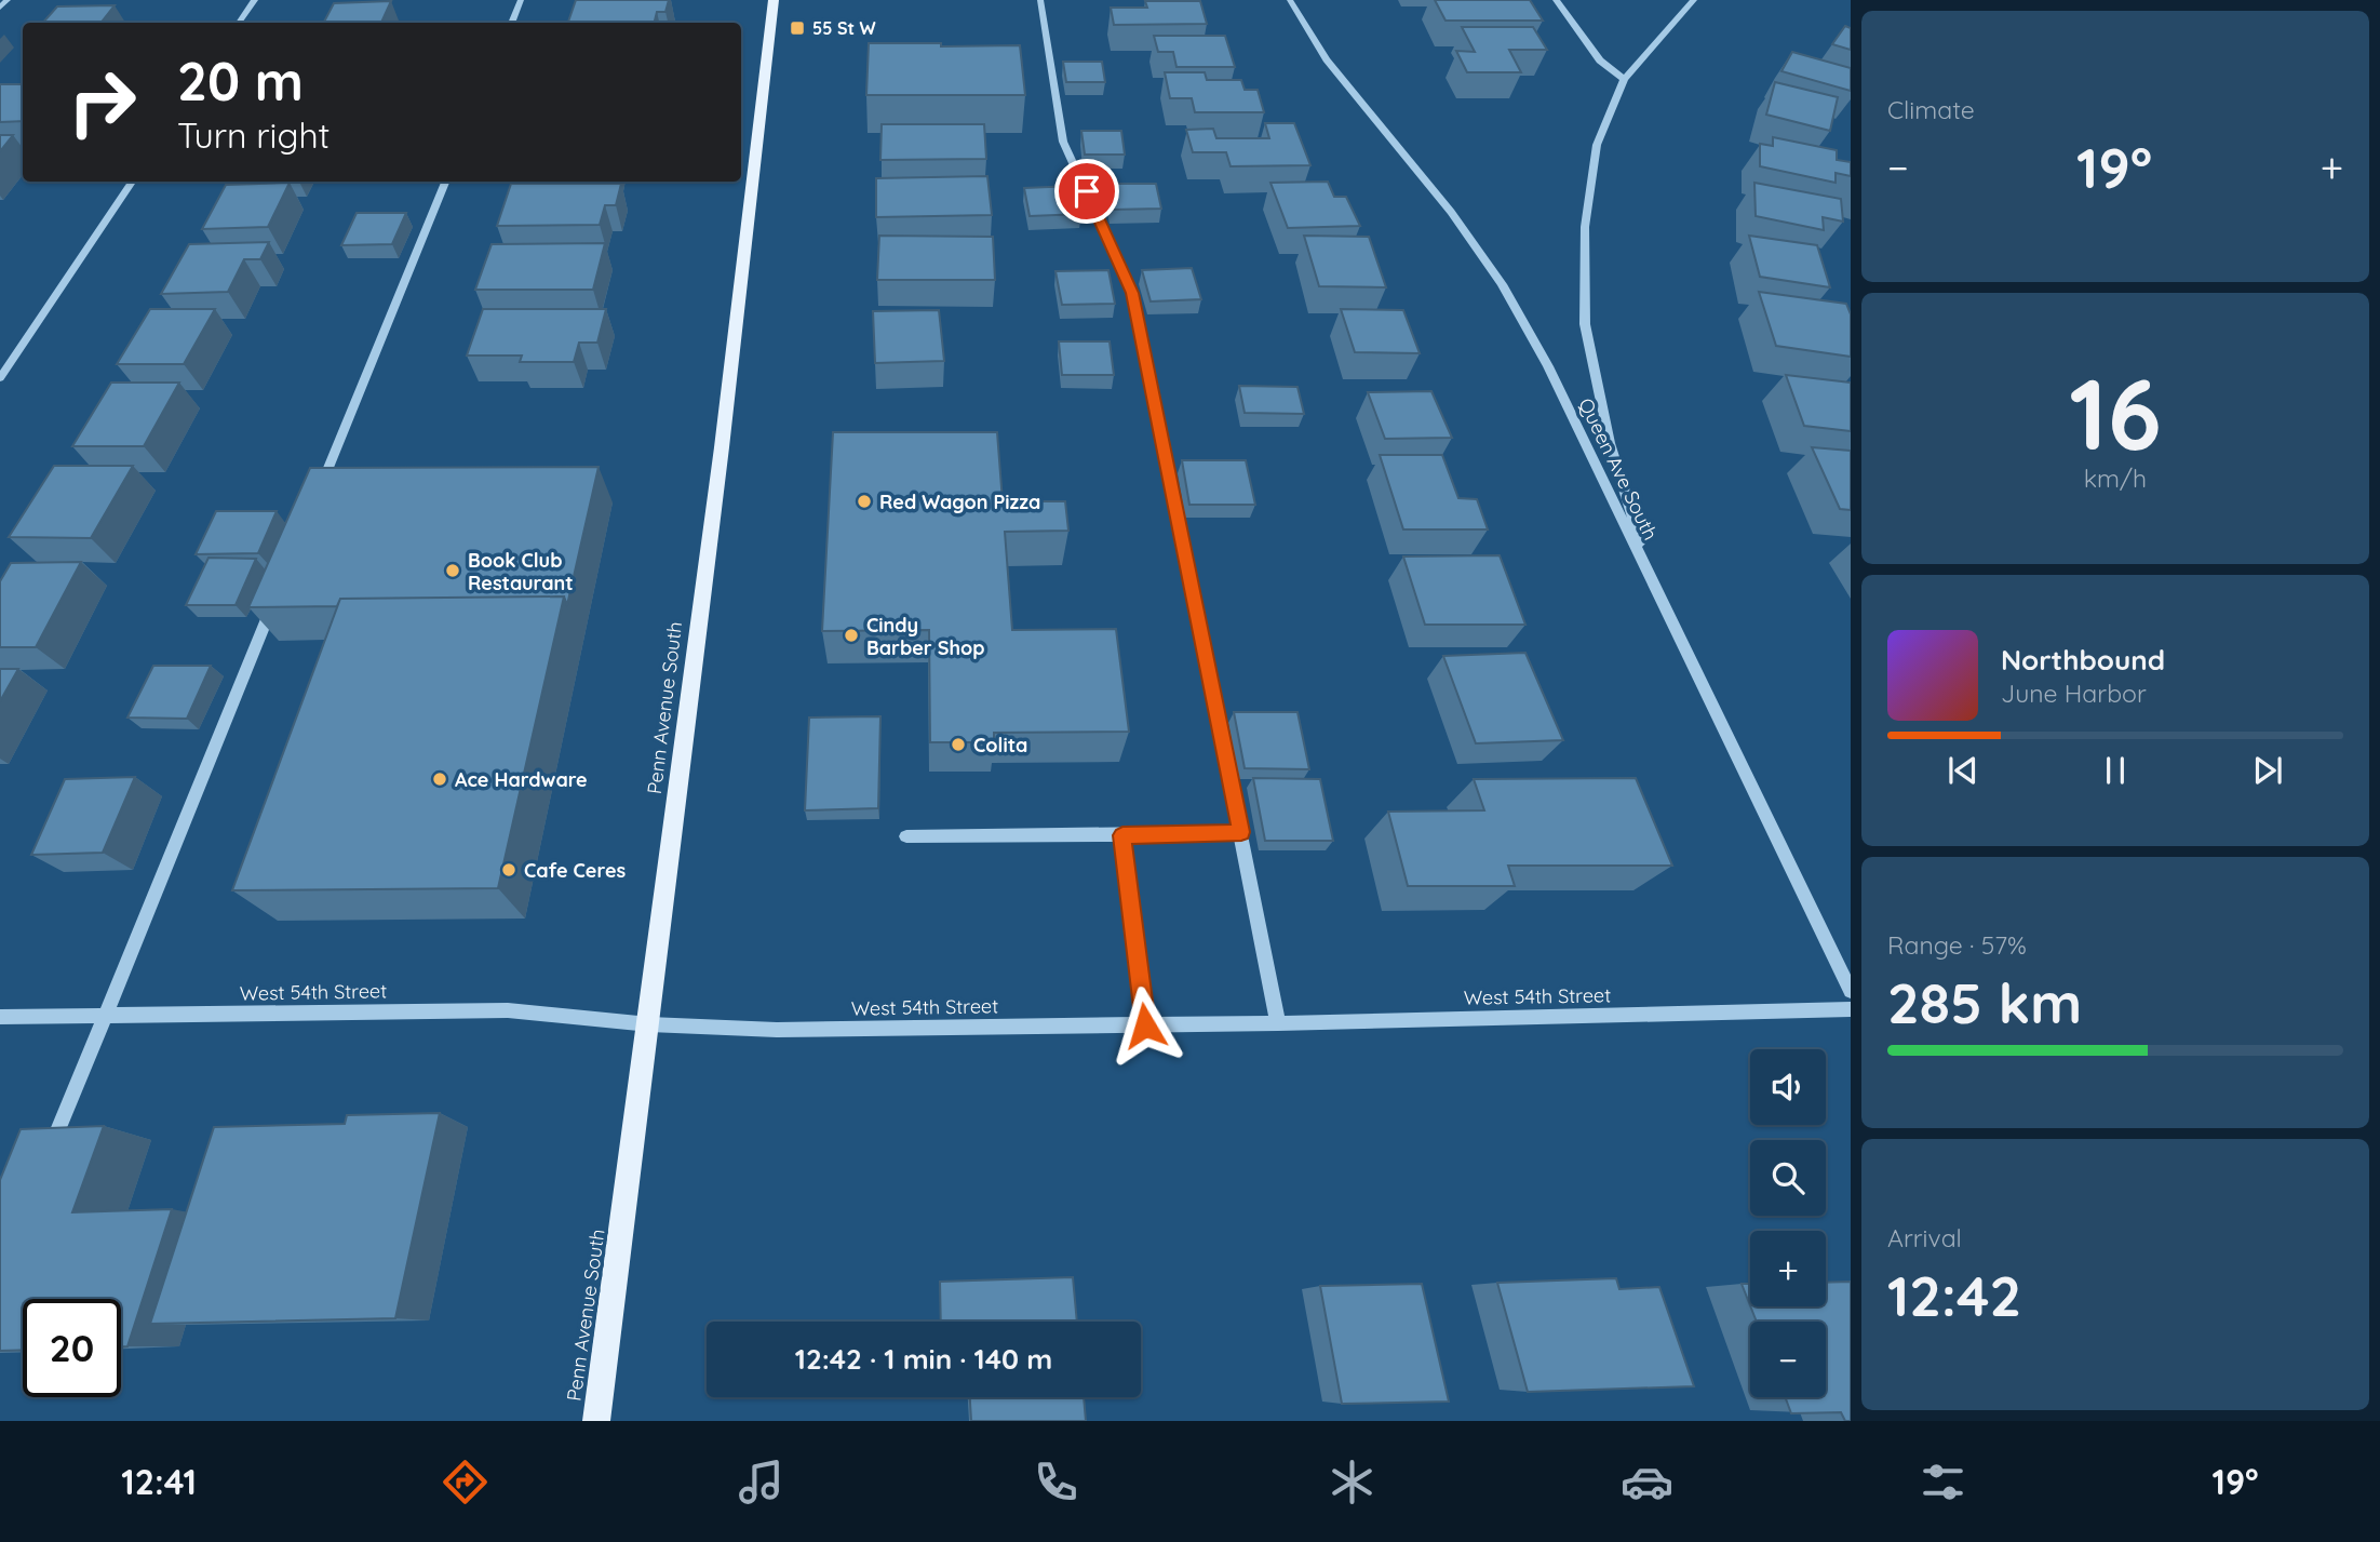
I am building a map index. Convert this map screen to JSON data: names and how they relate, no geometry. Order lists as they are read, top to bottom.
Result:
{
  "streets": {
    "main road": ["Penn Avenue South"],
    "street": ["Queen Ave South", "West 54th Street"]
  },
  "crossings": [
    ["Penn Avenue South", "West 54th Street"]
  ],
  "places": {
    "transit": ["55 St W"],
    "other": [
      "Red Wagon Pizza",
      "Book Club Restaurant",
      "Cindy Barber Shop",
      "Colita",
      "Ace Hardware",
      "Cafe Ceres"
    ]
  },
  "page": {
    "tile": [
      "Climate",
      ["16", "km/h"],
      ["Range · 57%", "285 km"],
      ["Arrival", "12:42"]
    ],
    "turn": ["20 m", "Turn right"],
    "heat": ["−", "19°", "+"],
    "song": ["Northbound", "June Harbor"],
    "map_buttons": ["+", "−"],
    "limit": "20",
    "trip": "12:42 · 1 min · 140 m",
    "tabs": ["12:41", "19°"]
  }
}
